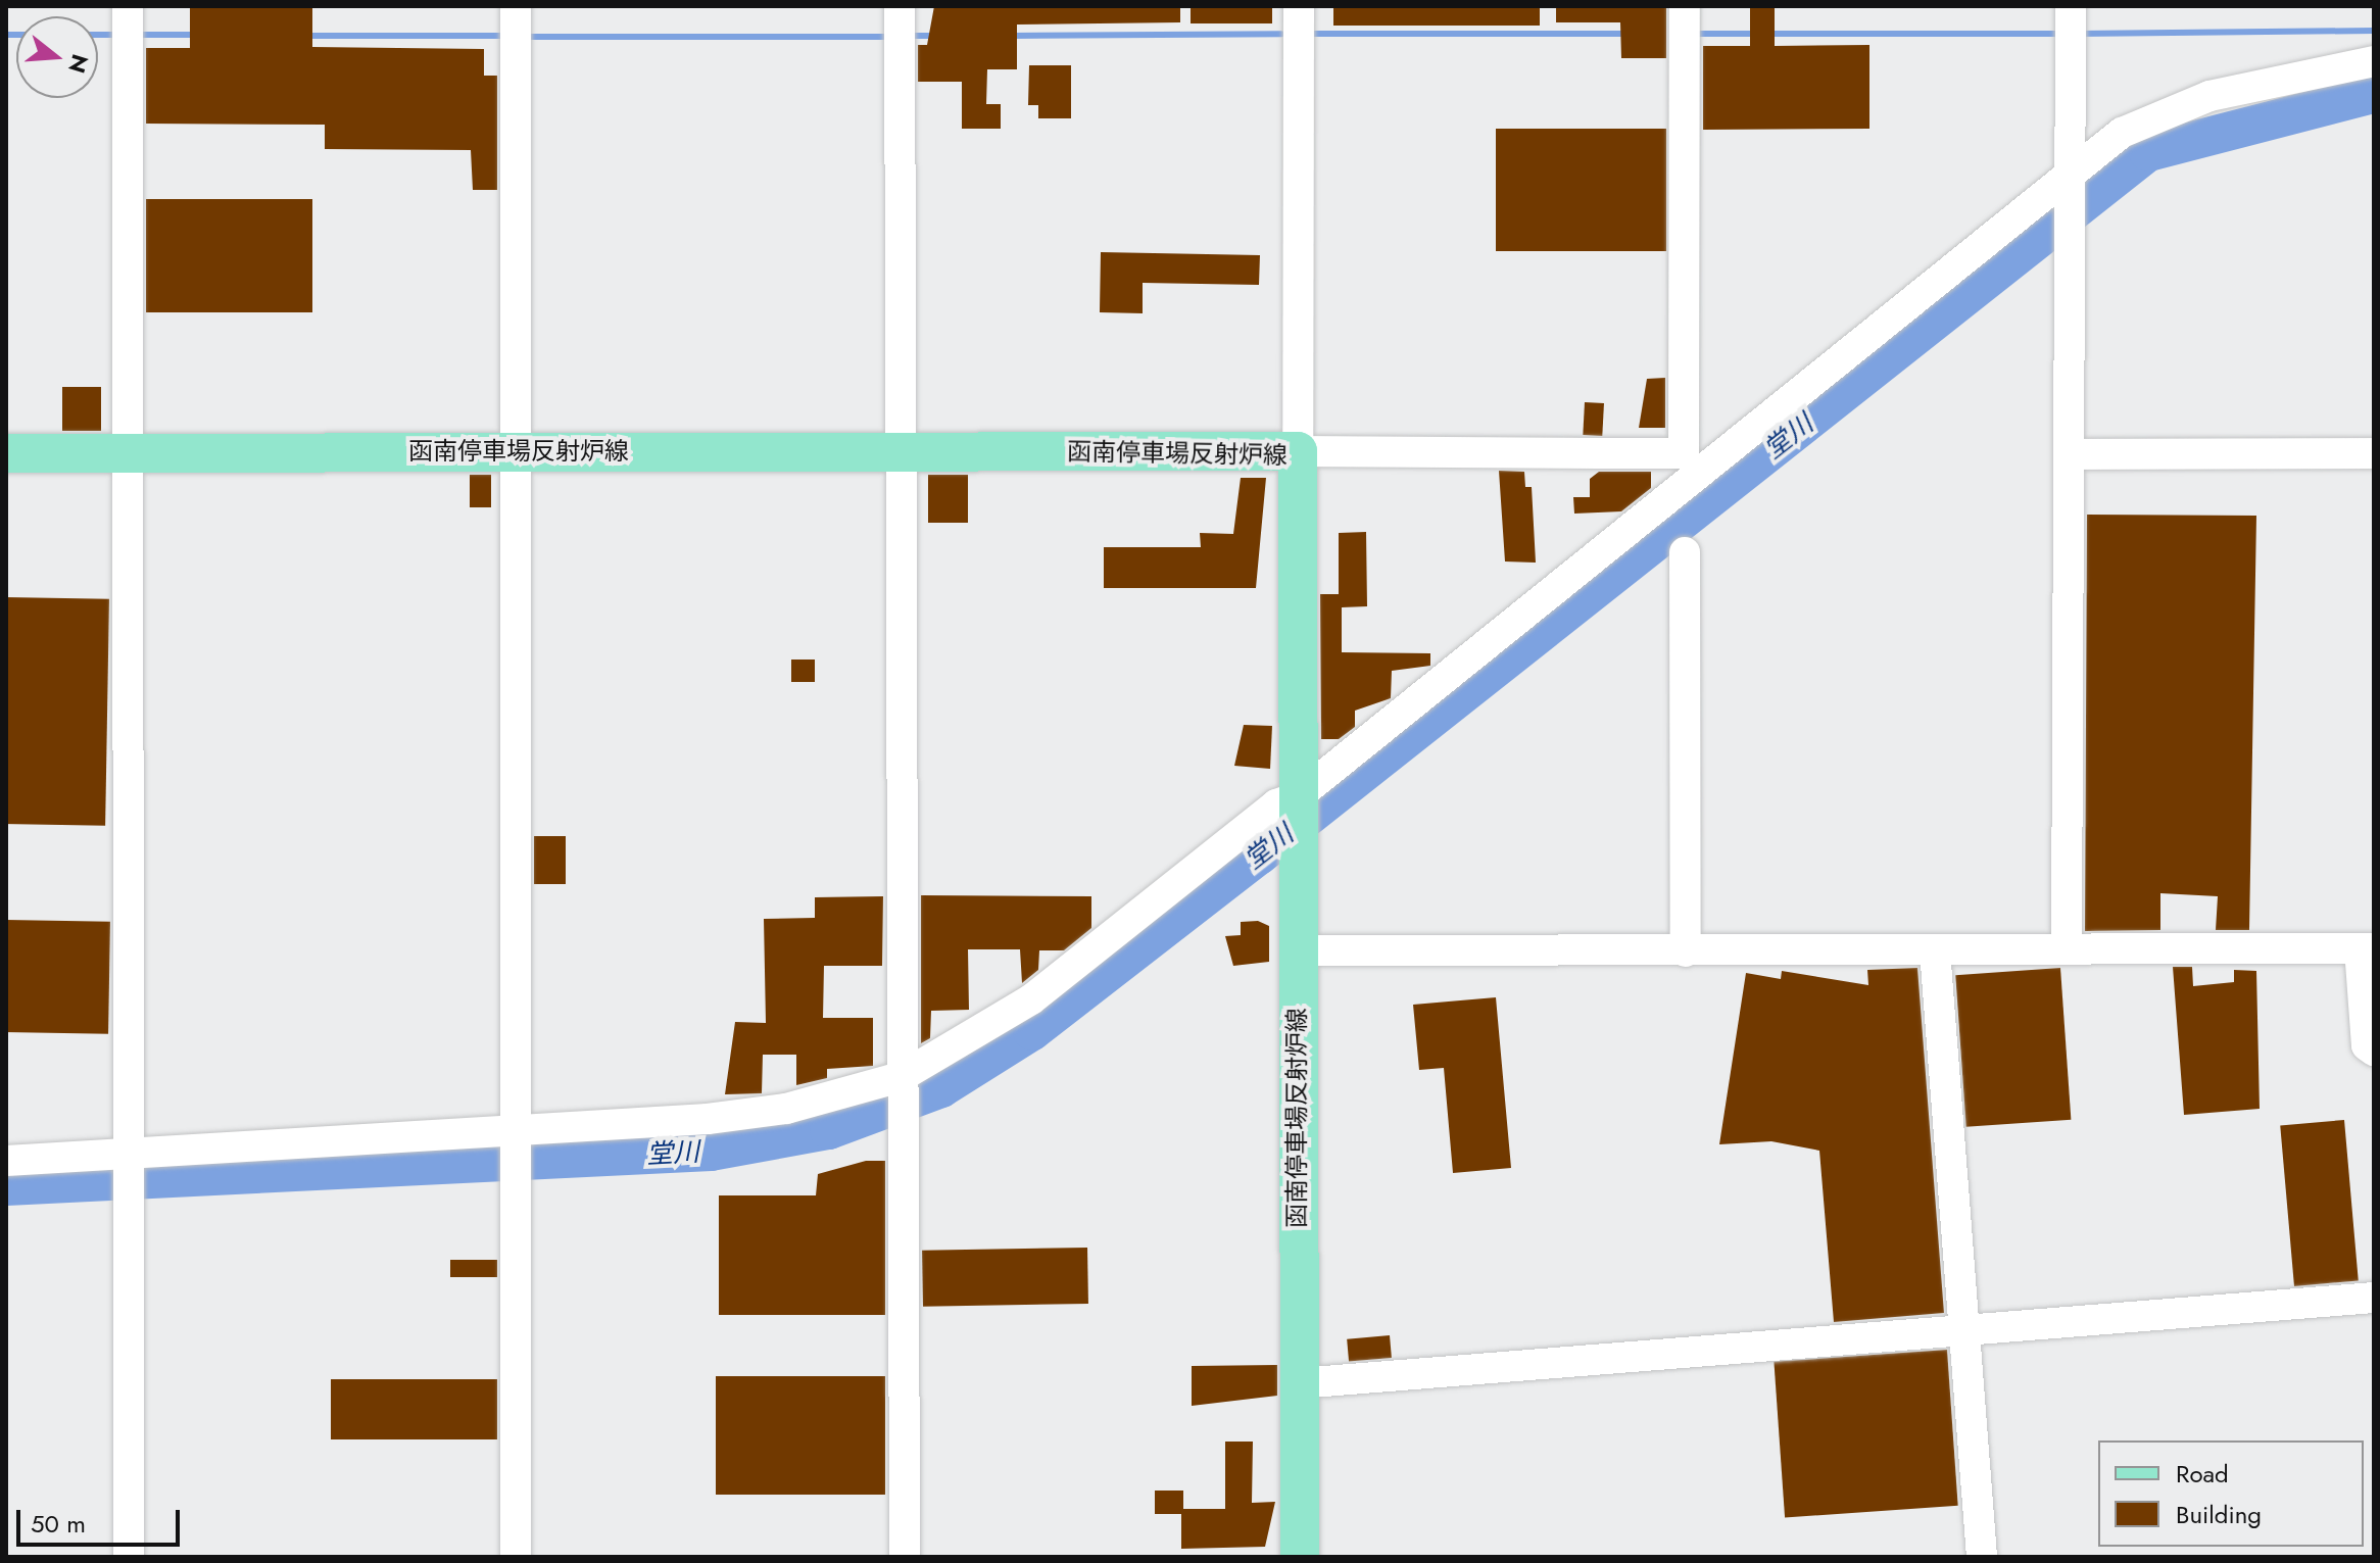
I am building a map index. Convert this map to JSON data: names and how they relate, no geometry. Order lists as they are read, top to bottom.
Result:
{
  "streets": {
    "main road": ["函南停車場反射炉線"]
  },
  "water": ["堂川"],
  "legend": ["Road", "Building"],
  "scale_bar": "50 m",
  "north": "right"
}
